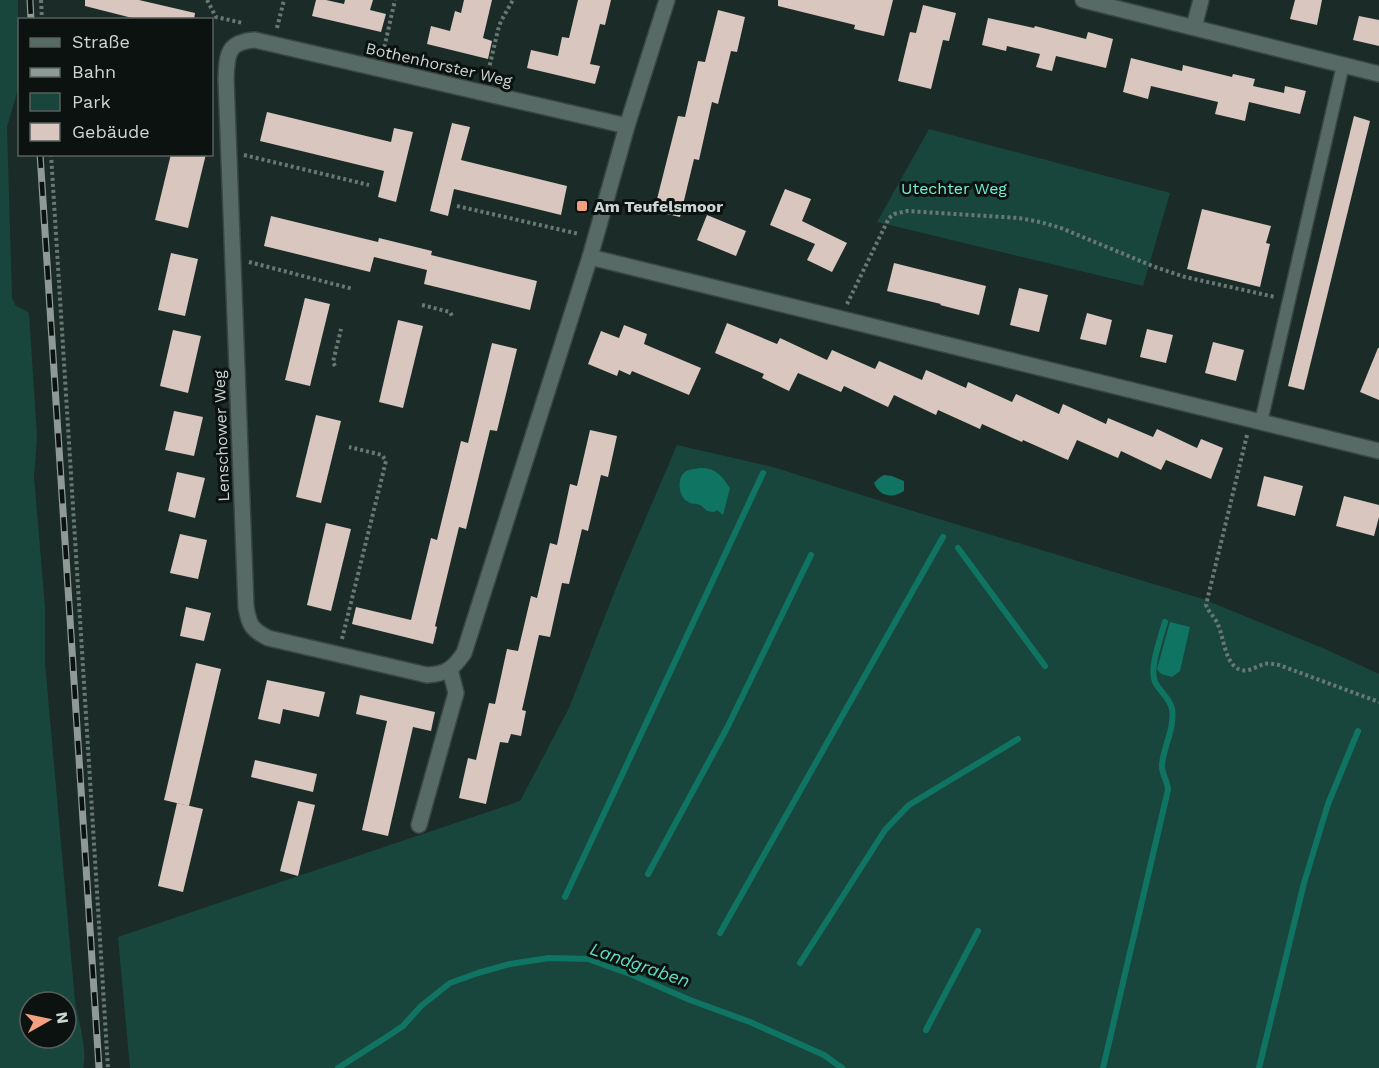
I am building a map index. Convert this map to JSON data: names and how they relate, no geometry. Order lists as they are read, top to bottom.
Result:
{
  "streets": {
    "street": ["Bothenhorster Weg", "Lenschower Weg"]
  },
  "crossings": [
    ["Bothenhorster Weg", "Lenschower Weg"]
  ],
  "water": ["Landgraben"],
  "parks": ["Utechter Weg"],
  "places": {
    "transit": ["Am Teufelsmoor"]
  },
  "legend": [
    "Straße",
    "Bahn",
    "Park",
    "Gebäude"
  ],
  "north": "right"
}
